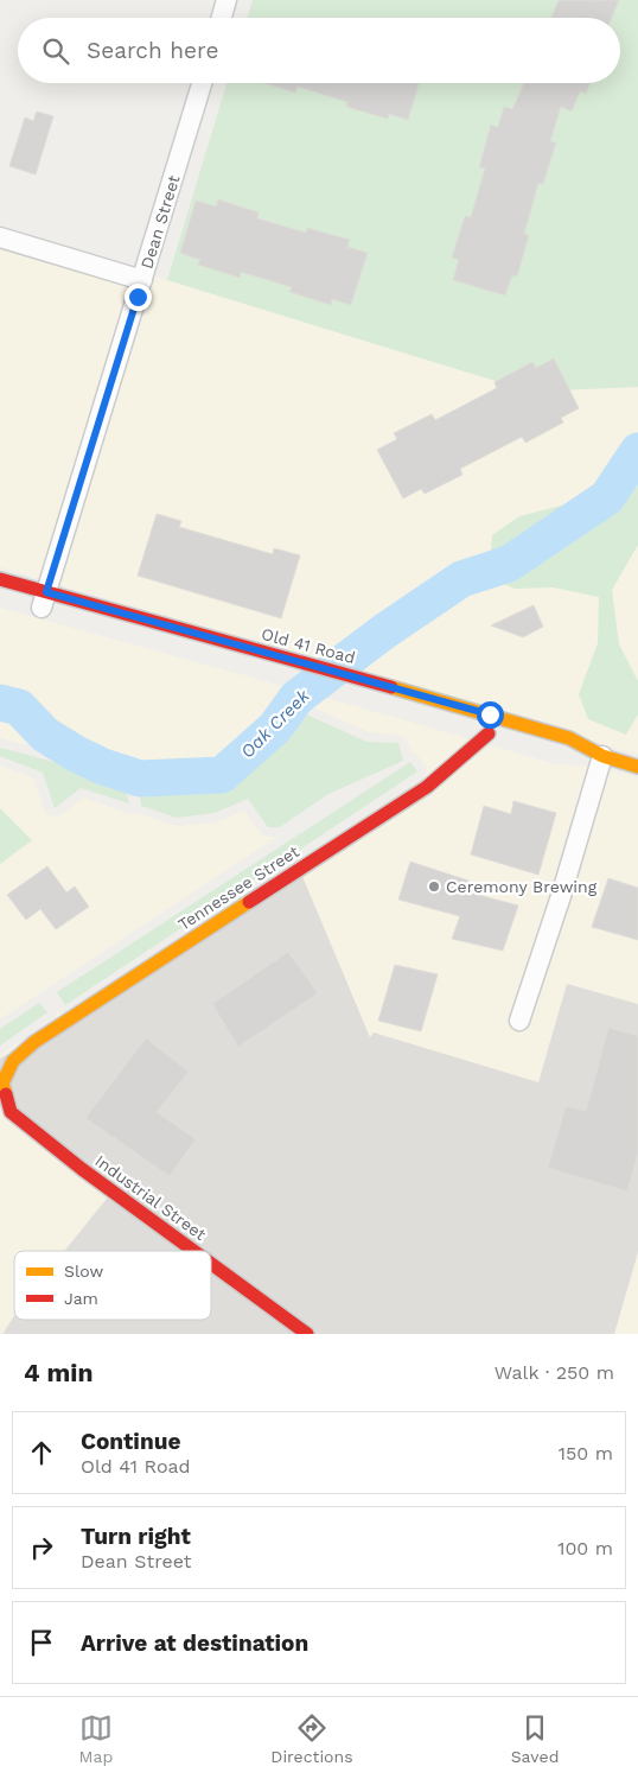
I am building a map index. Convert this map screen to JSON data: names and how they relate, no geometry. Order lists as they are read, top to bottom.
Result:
{
  "streets": {
    "street": [
      "Dean Street",
      "Old 41 Road",
      "Tennessee Street",
      "Industrial Street"
    ]
  },
  "crossings": [
    ["Dean Street", "Old 41 Road"],
    ["Tennessee Street", "Industrial Street"]
  ],
  "water": ["Oak Creek"],
  "places": ["Ceremony Brewing"],
  "legend": ["Slow", "Jam"],
  "page": {
    "search": "Search here",
    "heading": ["4 min", "Walk · 250 m"],
    "list": [
      ["Continue", "Old 41 Road", "150 m"],
      ["Turn right", "Dean Street", "100 m"],
      "Arrive at destination"
    ],
    "nav": ["Map", "Directions", "Saved"]
  }
}
